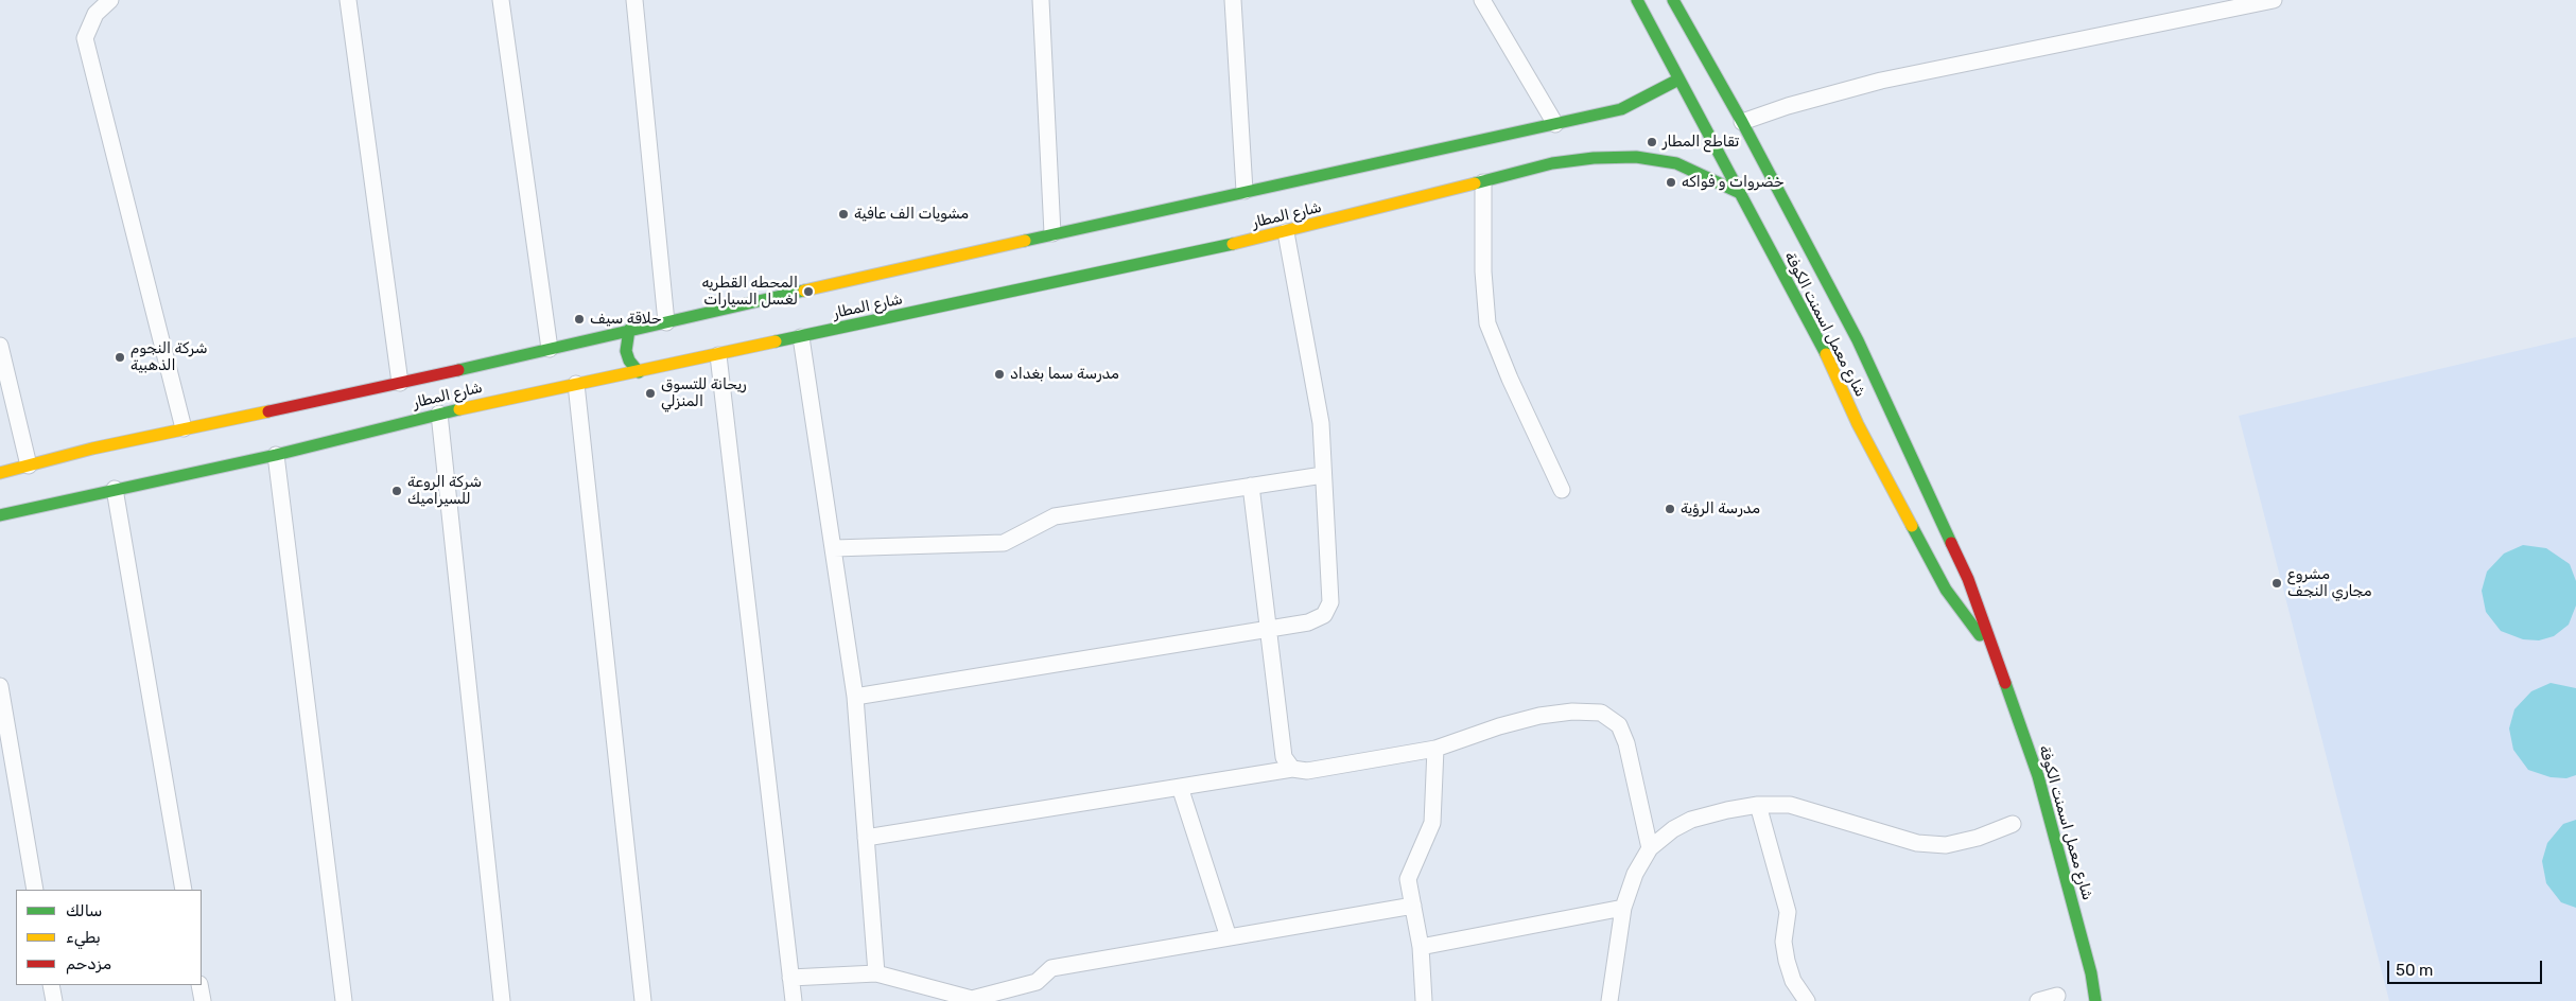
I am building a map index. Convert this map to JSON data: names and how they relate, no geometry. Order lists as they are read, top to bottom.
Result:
{
  "streets": {
    "main road": ["شارع المطار", "شارع معمل اسمنت الكوفة"]
  },
  "crossings": [
    ["شارع المطار", "شارع معمل اسمنت الكوفة"]
  ],
  "places": [
    "تقاطع المطار",
    "خضروات و فواكه",
    "مشويات الف عافية",
    "المحطه القطريه لغسل السيارات",
    "حلاقة سيف",
    "شركة النجوم الذهبية",
    "مدرسة سما بغداد",
    "ريحانة للتسوق المنزلي",
    "شركة الروعة للسيراميك",
    "مدرسة الرؤية",
    "مشروع مجاري النجف"
  ],
  "legend": ["سالك", "بطيء", "مزدحم"],
  "scale_bar": "50 m"
}
